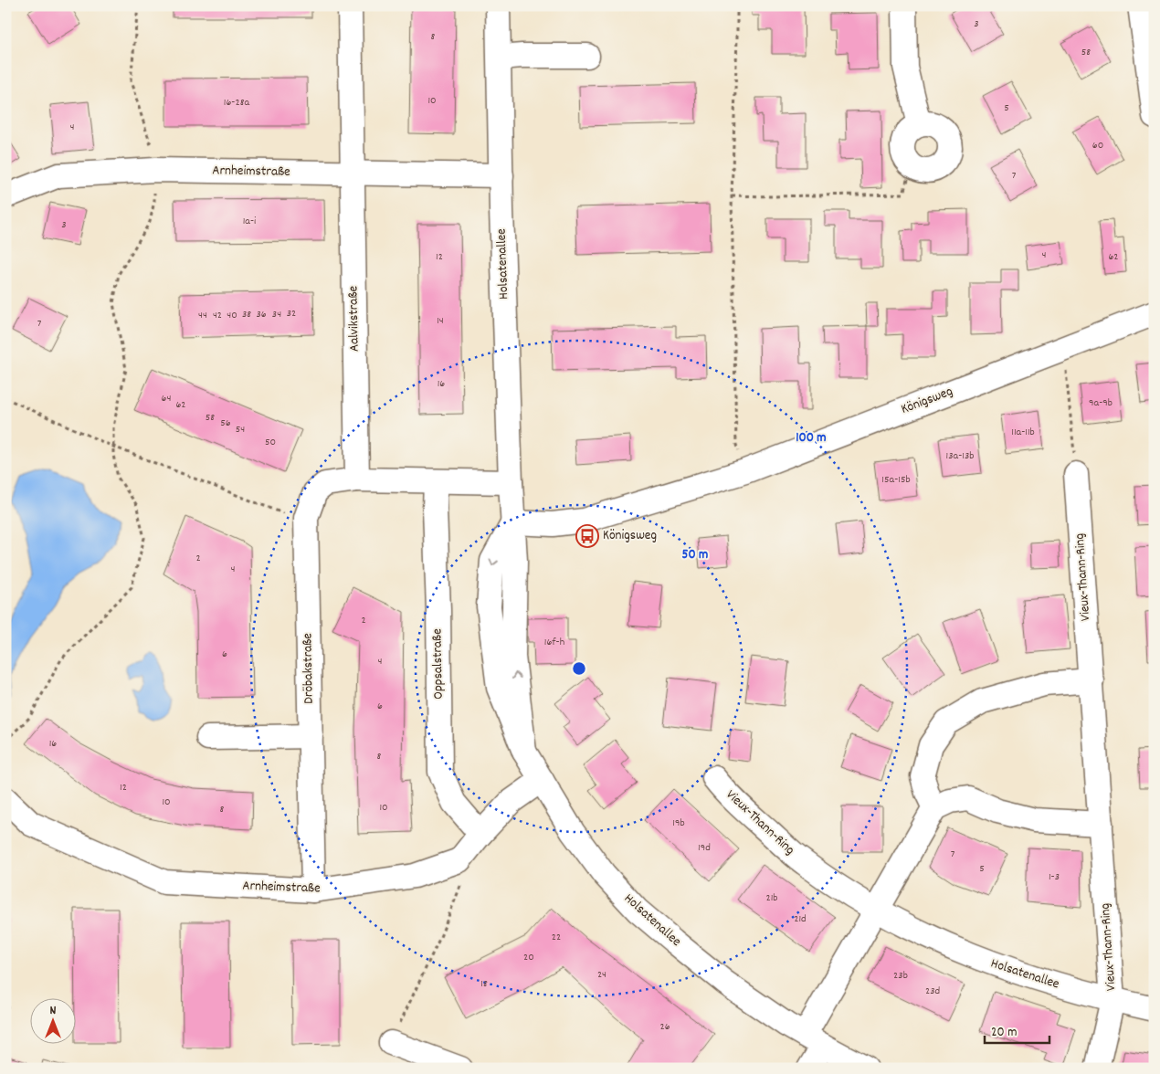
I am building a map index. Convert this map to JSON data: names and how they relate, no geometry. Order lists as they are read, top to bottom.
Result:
{
  "streets": {
    "street": [
      "Arnheimstraße",
      "Holsatenallee",
      "Aalvikstraße",
      "Königsweg",
      "Vieux-Thann-Ring",
      "Oppsalstraße",
      "Dröbakstraße"
    ]
  },
  "crossings": [
    ["Arnheimstraße", "Holsatenallee"],
    ["Arnheimstraße", "Aalvikstraße"],
    ["Arnheimstraße", "Oppsalstraße"],
    ["Arnheimstraße", "Dröbakstraße"],
    ["Holsatenallee", "Königsweg"],
    ["Holsatenallee", "Vieux-Thann-Ring"],
    ["Aalvikstraße", "Dröbakstraße"]
  ],
  "places": {
    "bus stop": ["Königsweg"]
  },
  "house_numbers": [
    "3",
    "8",
    "58",
    "10",
    "16-28a",
    "5",
    "4",
    "60",
    "7",
    "1a-i",
    "3",
    "4",
    "12",
    "62",
    "32",
    "38",
    "36",
    "34",
    "44",
    "42",
    "40",
    "14",
    "7",
    "16",
    "64",
    "9a-9b",
    "62",
    "58",
    "56",
    "54",
    "11a-11b",
    "50",
    "13a-13b",
    "15a-15b",
    "2",
    "4",
    "2",
    "16f-h",
    "6",
    "4",
    "6",
    "16",
    "8",
    "12",
    "10",
    "10",
    "8",
    "19b",
    "19d",
    "7",
    "5",
    "1-3",
    "21b",
    "21d",
    "22",
    "20",
    "24",
    "23b",
    "18",
    "23d",
    "26"
  ],
  "scale_bar": "20 m",
  "north": "top",
  "rings": ["100 m", "50 m"]
}
